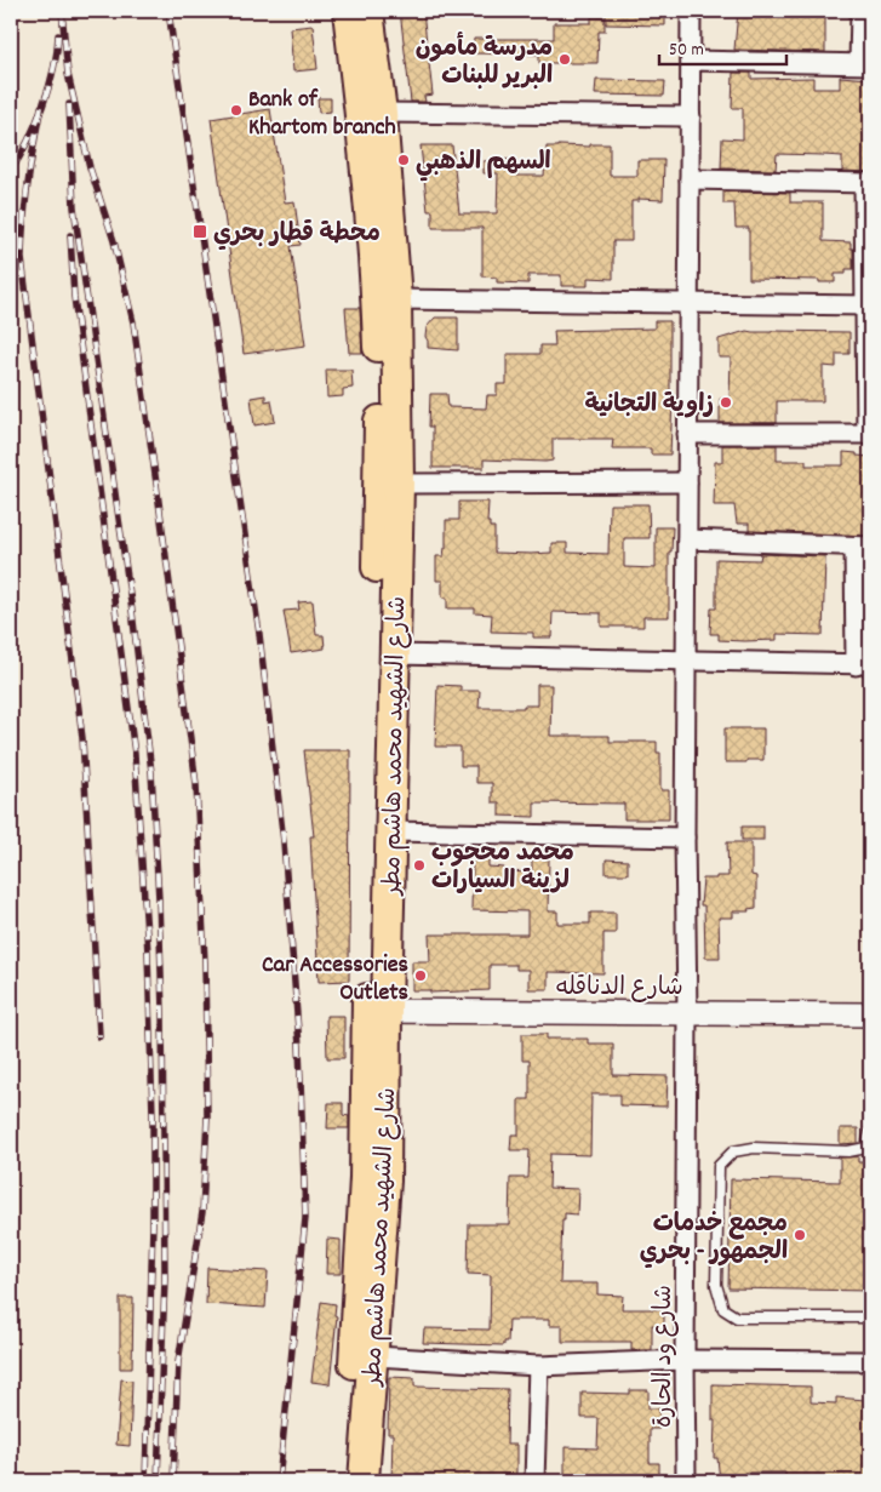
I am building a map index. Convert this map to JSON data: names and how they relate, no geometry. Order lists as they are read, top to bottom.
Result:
{
  "streets": {
    "main road": ["شارع الشهيد محمد هاشم مطر"],
    "street": ["شارع الدناقله", "شارع ود الحارة"]
  },
  "crossings": [
    ["شارع الشهيد محمد هاشم مطر", "شارع الدناقله"],
    ["شارع الدناقله", "شارع ود الحارة"]
  ],
  "places": {
    "other": [
      "مدرسة مأمون البرير للبنات",
      "Bank of Khartom branch",
      "السهم الذهبي",
      "زاوية التجانية",
      "محمد محجوب لزينة السيارات",
      "Car Accessories Outlets",
      "مجمع خدمات الجمهور - بحري"
    ],
    "transit": ["محطة قطار بحري"]
  },
  "scale_bar": "50 m"
}
